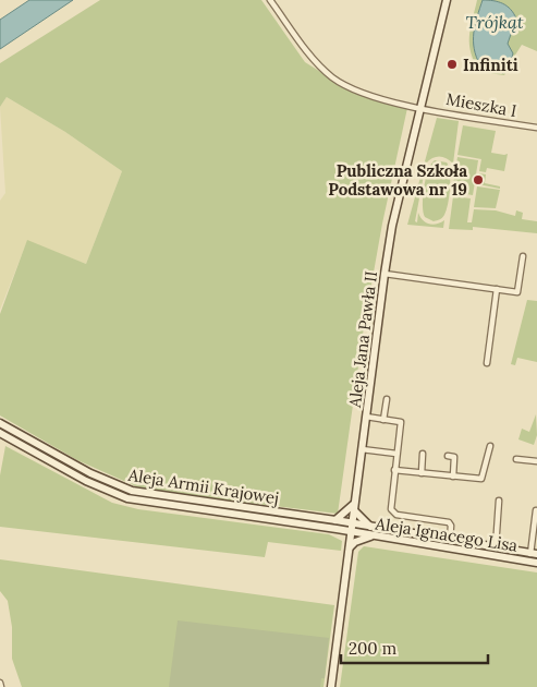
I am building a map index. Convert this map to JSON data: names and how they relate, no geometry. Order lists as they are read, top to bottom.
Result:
{
  "streets": {
    "main road": ["Aleja Jana Pawła II", "Aleja Armii Krajowej", "Aleja Ignacego Lisa"],
    "street": ["Mieszka I"]
  },
  "crossings": [
    ["Mieszka I", "Aleja Jana Pawła II"],
    ["Aleja Jana Pawła II", "Aleja Armii Krajowej"],
    ["Aleja Jana Pawła II", "Aleja Ignacego Lisa"],
    ["Aleja Armii Krajowej", "Aleja Ignacego Lisa"]
  ],
  "water": ["Trójkąt"],
  "places": ["Infiniti", "Publiczna Szkoła Podstawowa nr 19"],
  "scale_bar": "200 m"
}
